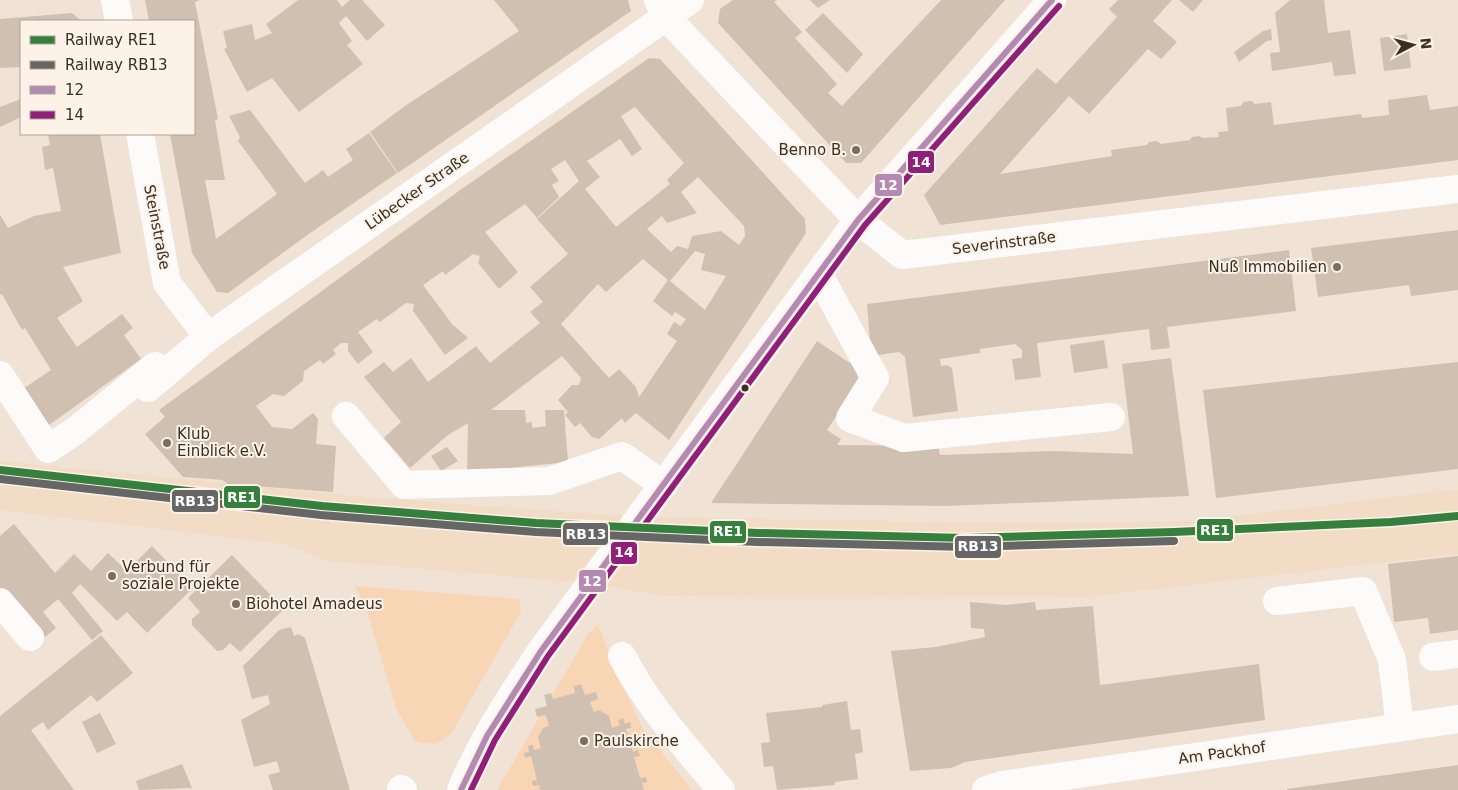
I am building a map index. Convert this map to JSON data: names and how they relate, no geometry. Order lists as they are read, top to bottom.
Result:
{
  "streets": {
    "street": [
      "Lübecker Straße",
      "Steinstraße",
      "Severinstraße",
      "Am Packhof"
    ]
  },
  "crossings": [
    ["Lübecker Straße", "Steinstraße"],
    ["Lübecker Straße", "Severinstraße"]
  ],
  "places": [
    "Benno B.",
    "Nuß Immobilien",
    "Klub Einblick e.V.",
    "Verbund für soziale Projekte",
    "Biohotel Amadeus",
    "Paulskirche"
  ],
  "lines": [
    "transit line 12",
    "transit line 14",
    "rail line RE1",
    "rail line RB13"
  ],
  "legend": [
    "Railway RE1",
    "Railway RB13",
    "12",
    "14"
  ],
  "north": "right"
}
